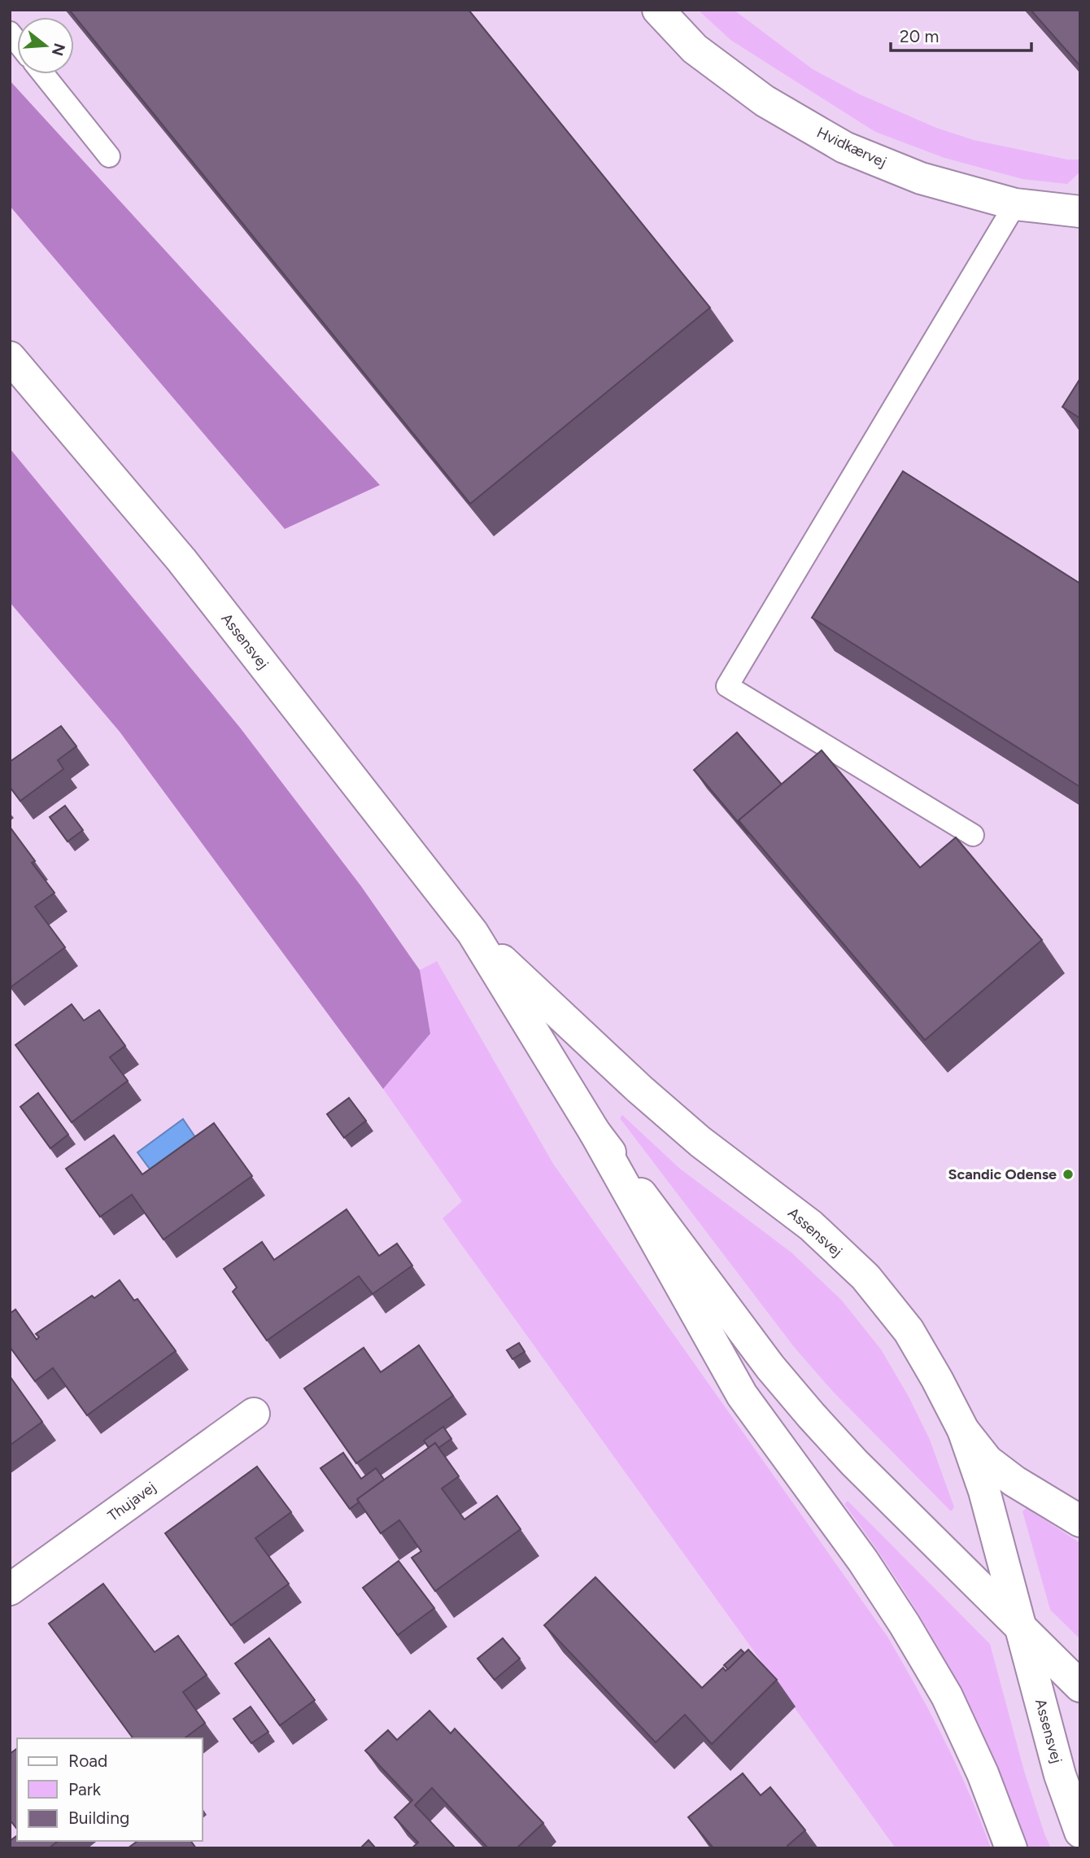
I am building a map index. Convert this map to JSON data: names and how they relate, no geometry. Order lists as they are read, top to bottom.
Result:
{
  "streets": {
    "main road": ["Hvidkærvej", "Assensvej", "Thujavej"]
  },
  "places": ["Scandic Odense"],
  "legend": ["Road", "Park", "Building"],
  "scale_bar": "20 m",
  "north": "right"
}
